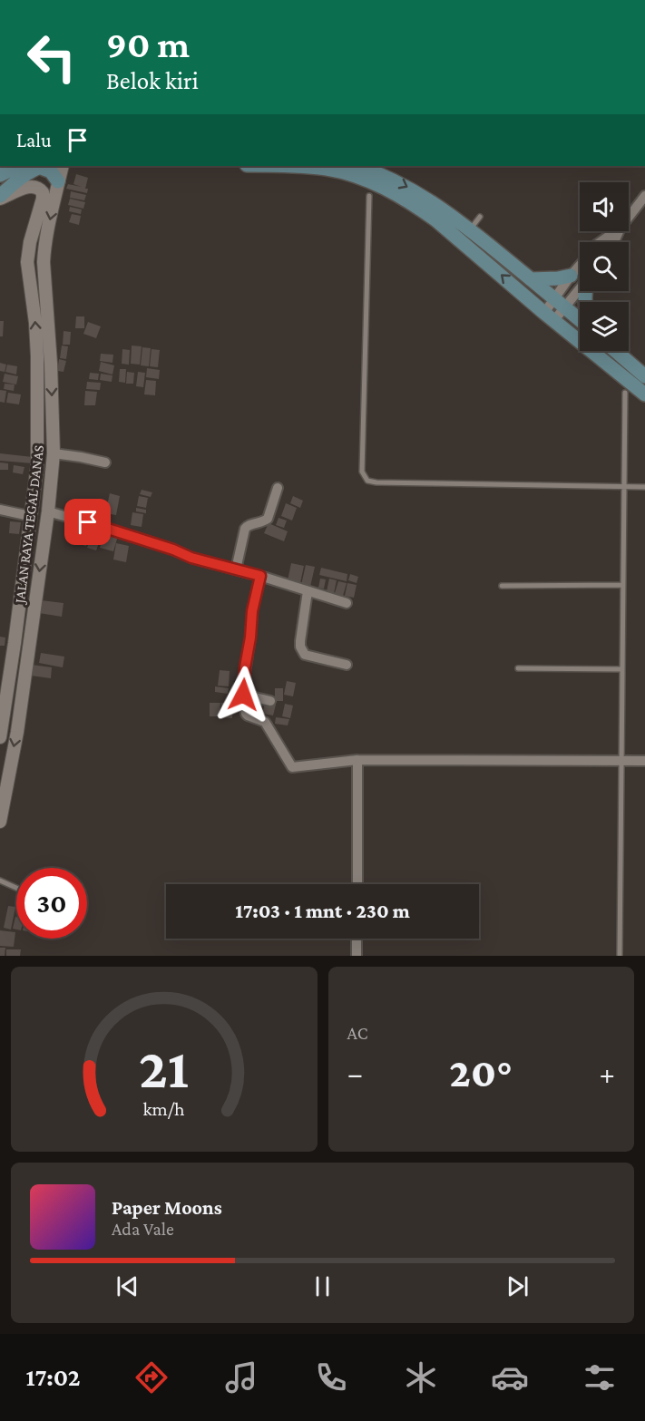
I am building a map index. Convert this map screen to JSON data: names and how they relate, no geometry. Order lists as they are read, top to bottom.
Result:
{
  "streets": {
    "street": ["JALAN RAYA TEGAL DANAS"]
  },
  "page": {
    "turn": ["90 m", "Belok kiri"],
    "then": "Lalu",
    "limit": "30",
    "trip": "17:03 · 1 mnt · 230 m",
    "tile": "AC",
    "heat": ["−", "20°", "+"],
    "song": ["Paper Moons", "Ada Vale"],
    "tabs": "17:02",
    "gauge": ["21", "km/h"]
  }
}
